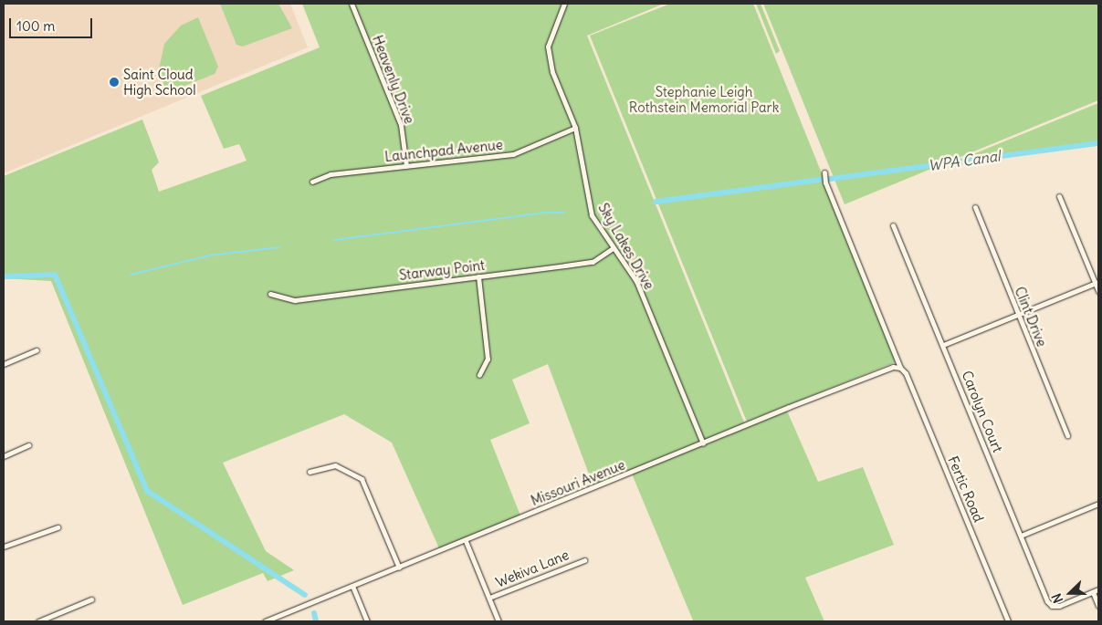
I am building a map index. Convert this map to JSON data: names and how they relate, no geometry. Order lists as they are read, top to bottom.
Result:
{
  "streets": {
    "street": [
      "Heavenly Drive",
      "Launchpad Avenue",
      "Sky Lakes Drive",
      "Starway Point",
      "Clint Drive",
      "Carolyn Court",
      "Missouri Avenue",
      "Fertic Road",
      "Wekiva Lane"
    ]
  },
  "crossings": [
    ["Heavenly Drive", "Launchpad Avenue"],
    ["Launchpad Avenue", "Sky Lakes Drive"],
    ["Sky Lakes Drive", "Starway Point"],
    ["Sky Lakes Drive", "Missouri Avenue"],
    ["Missouri Avenue", "Fertic Road"]
  ],
  "water": ["WPA Canal"],
  "parks": ["Stephanie Leigh Rothstein Memorial Park"],
  "places": ["Saint Cloud High School"],
  "scale_bar": "100 m",
  "north": "left"
}
